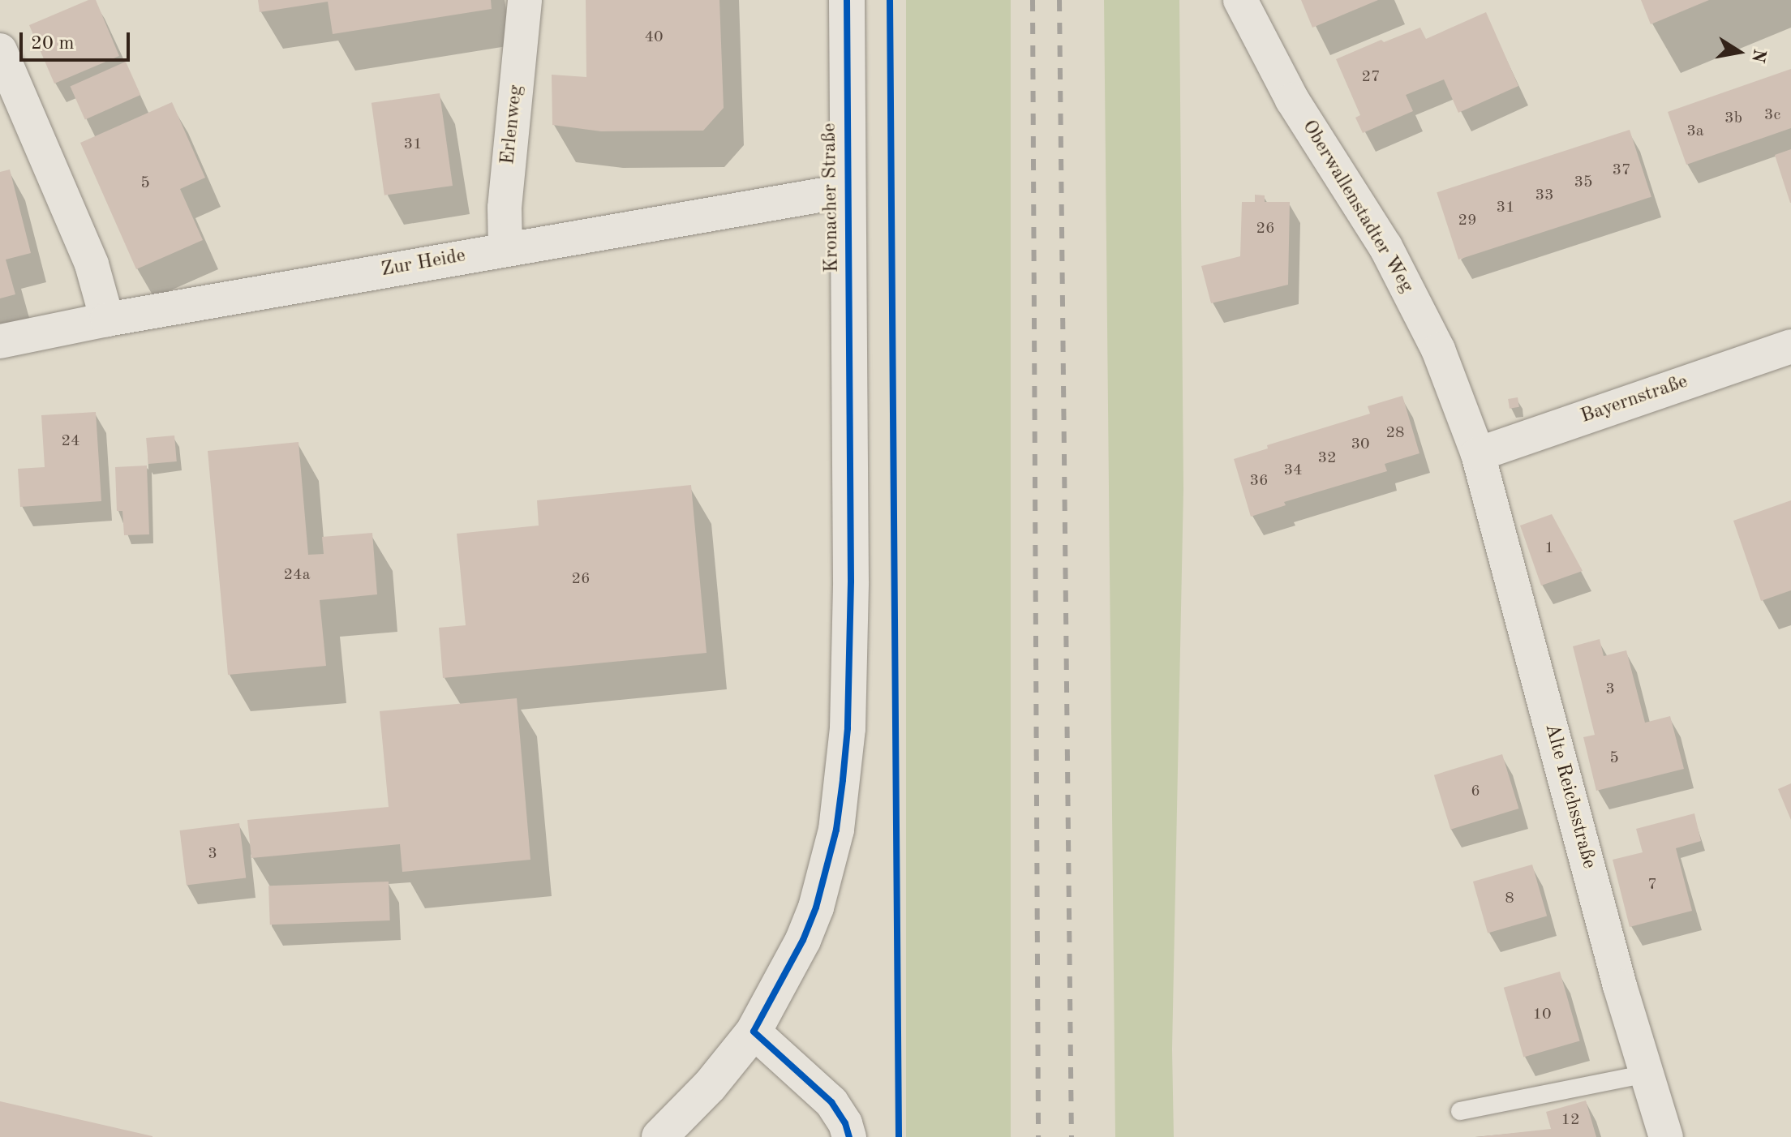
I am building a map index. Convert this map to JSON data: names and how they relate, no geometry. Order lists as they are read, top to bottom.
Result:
{
  "streets": {
    "street": [
      "Erlenweg",
      "Kronacher Straße",
      "Oberwallenstadter Weg",
      "Zur Heide",
      "Bayernstraße",
      "Alte Reichsstraße"
    ]
  },
  "crossings": [
    ["Erlenweg", "Zur Heide"],
    ["Kronacher Straße", "Zur Heide"],
    ["Oberwallenstadter Weg", "Bayernstraße"],
    ["Oberwallenstadter Weg", "Alte Reichsstraße"],
    ["Bayernstraße", "Alte Reichsstraße"]
  ],
  "house_numbers": [
    "40",
    "27",
    "3c",
    "3b",
    "3a",
    "31",
    "37",
    "35",
    "5",
    "33",
    "31",
    "29",
    "26",
    "28",
    "24",
    "30",
    "32",
    "34",
    "36",
    "1",
    "24a",
    "26",
    "3",
    "5",
    "6",
    "3",
    "7",
    "8",
    "10",
    "12"
  ],
  "scale_bar": "20 m",
  "north": "right"
}
